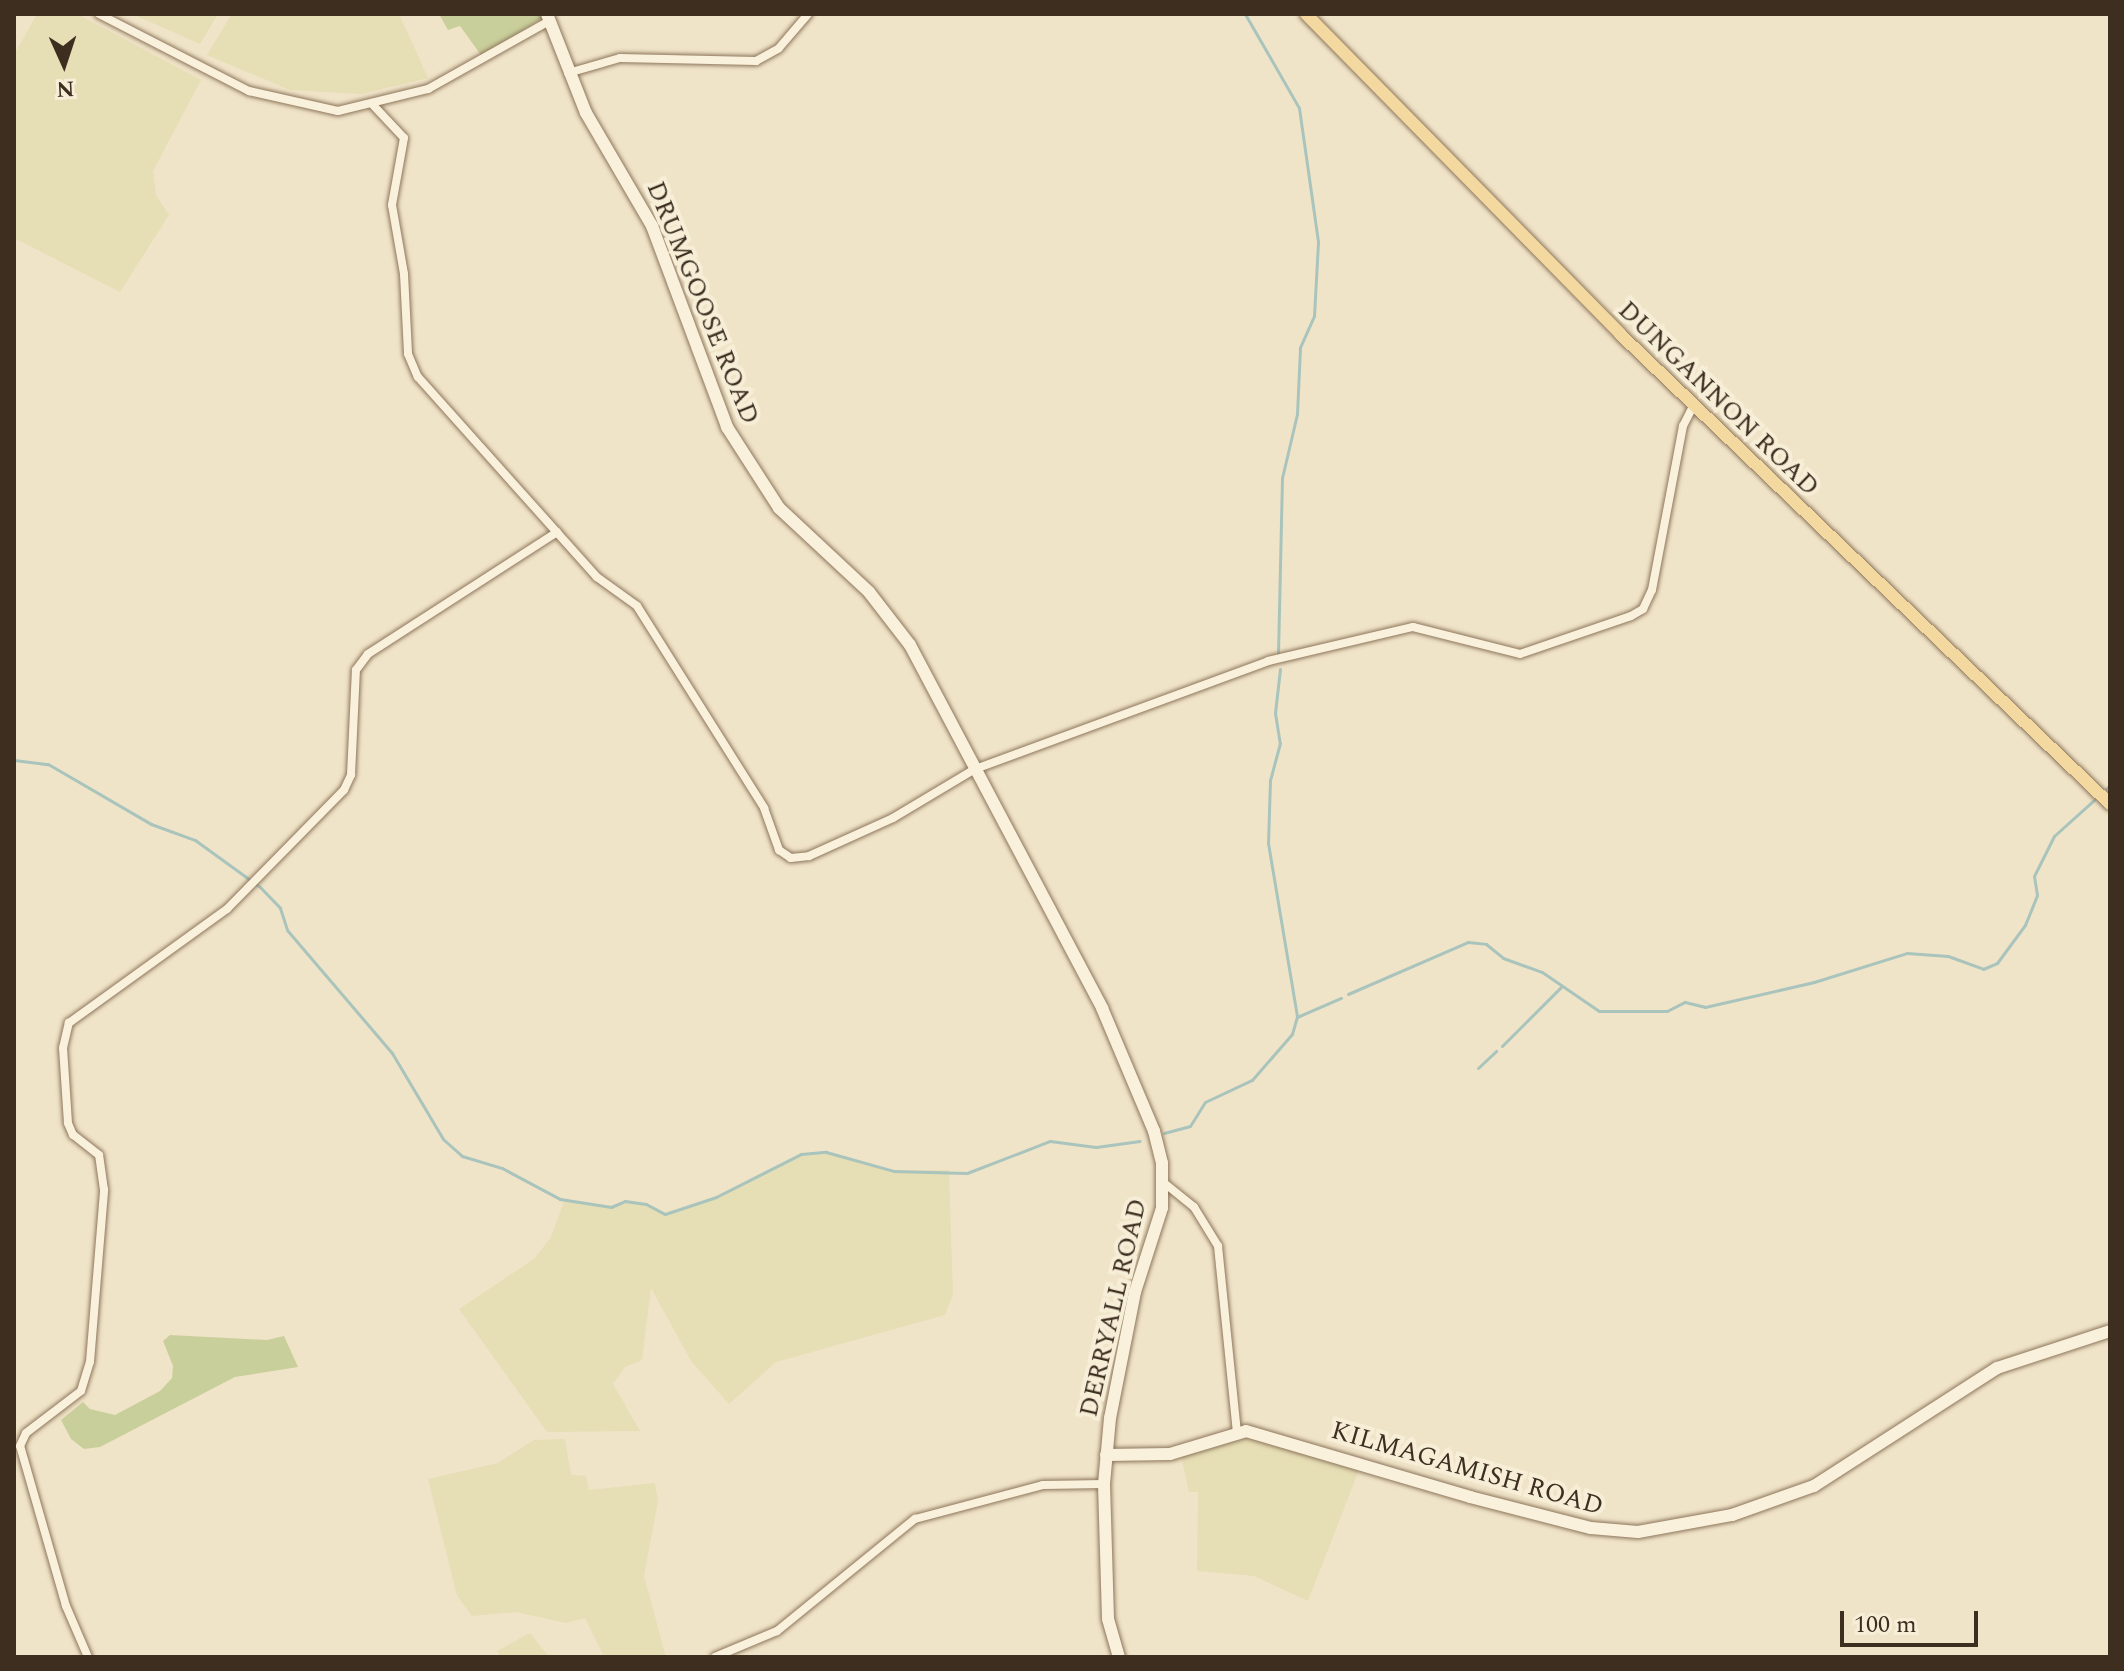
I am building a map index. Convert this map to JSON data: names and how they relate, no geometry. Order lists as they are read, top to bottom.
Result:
{
  "streets": {
    "main road": ["DUNGANNON ROAD"],
    "street": ["DRUMGOOSE ROAD", "DERRYALL ROAD", "KILMAGAMISH ROAD"]
  },
  "crossings": [
    ["DRUMGOOSE ROAD", "DERRYALL ROAD"],
    ["DERRYALL ROAD", "KILMAGAMISH ROAD"]
  ],
  "scale_bar": "100 m",
  "north": "bottom"
}
